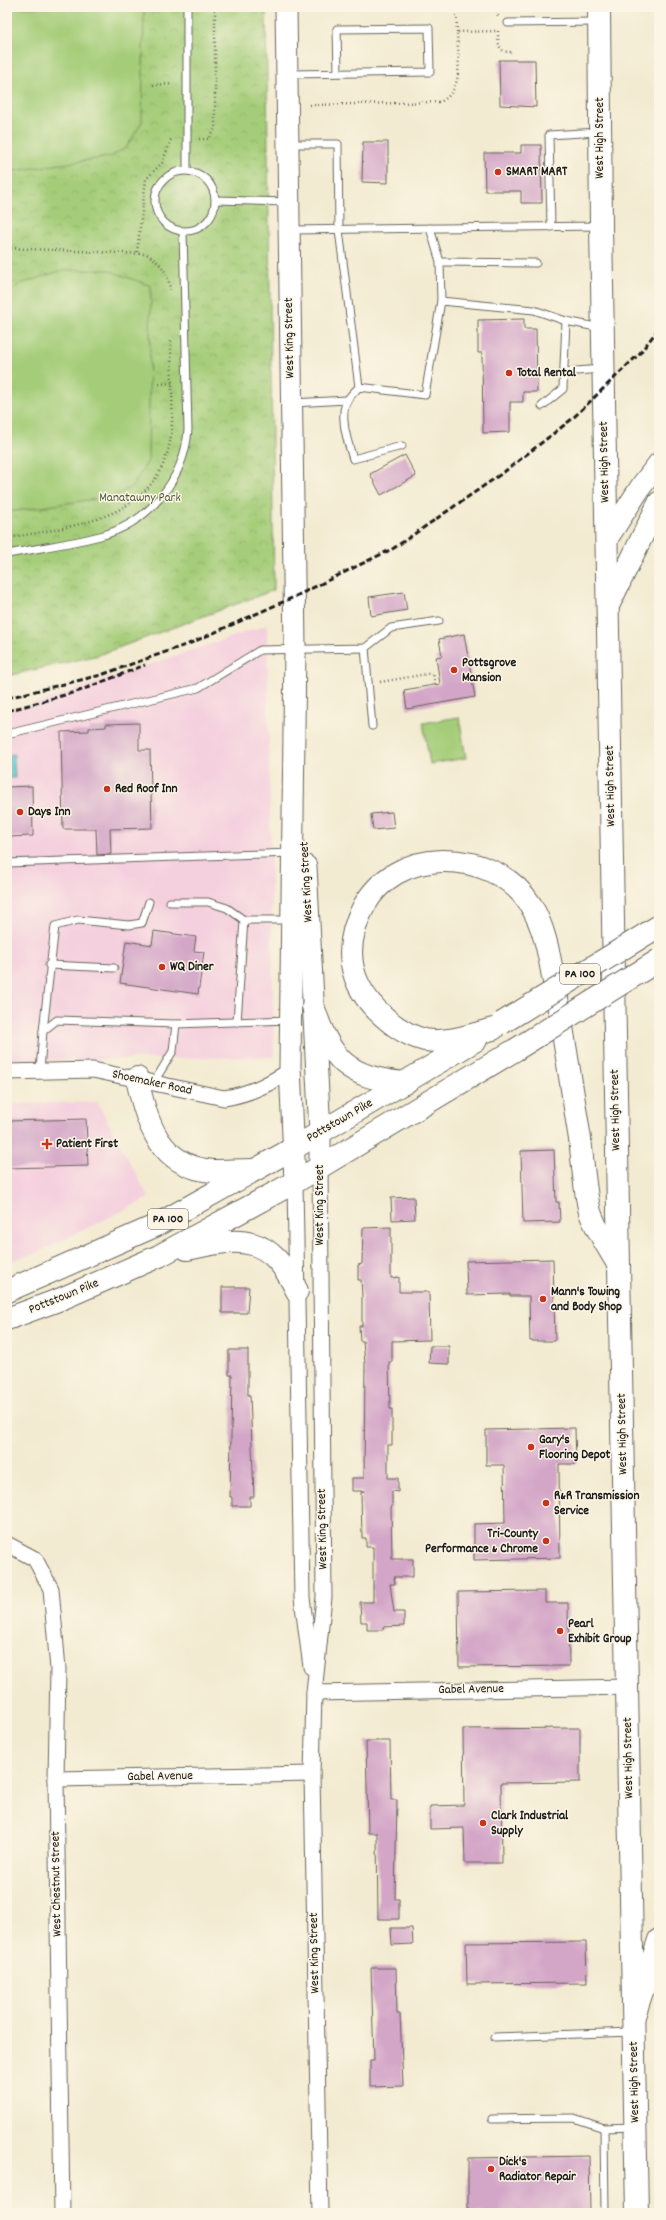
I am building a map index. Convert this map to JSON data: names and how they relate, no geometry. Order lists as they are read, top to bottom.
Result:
{
  "streets": {
    "main road": [
      "West High Street",
      "West King Street",
      "PA 100",
      "Pottstown Pike"
    ],
    "street": ["Shoemaker Road", "Gabel Avenue", "West Chestnut Street"]
  },
  "crossings": [
    ["West High Street", "Gabel Avenue"],
    ["West King Street", "Shoemaker Road"],
    ["West King Street", "Pottstown Pike"],
    ["West King Street", "Gabel Avenue"],
    ["Gabel Avenue", "West Chestnut Street"]
  ],
  "parks": ["Manatawny Park"],
  "places": {
    "other": [
      "SMART MART",
      "Total Rental",
      "Pottsgrove Mansion",
      "Red Roof Inn",
      "Days Inn",
      "WQ Diner",
      "Mann's Towing and Body Shop",
      "Gary's Flooring Depot",
      "R&R Transmission Service",
      "Tri-County Performance & Chrome",
      "Pearl Exhibit Group",
      "Clark Industrial Supply",
      "Dick's Radiator Repair"
    ],
    "health": ["Patient First"]
  }
}
